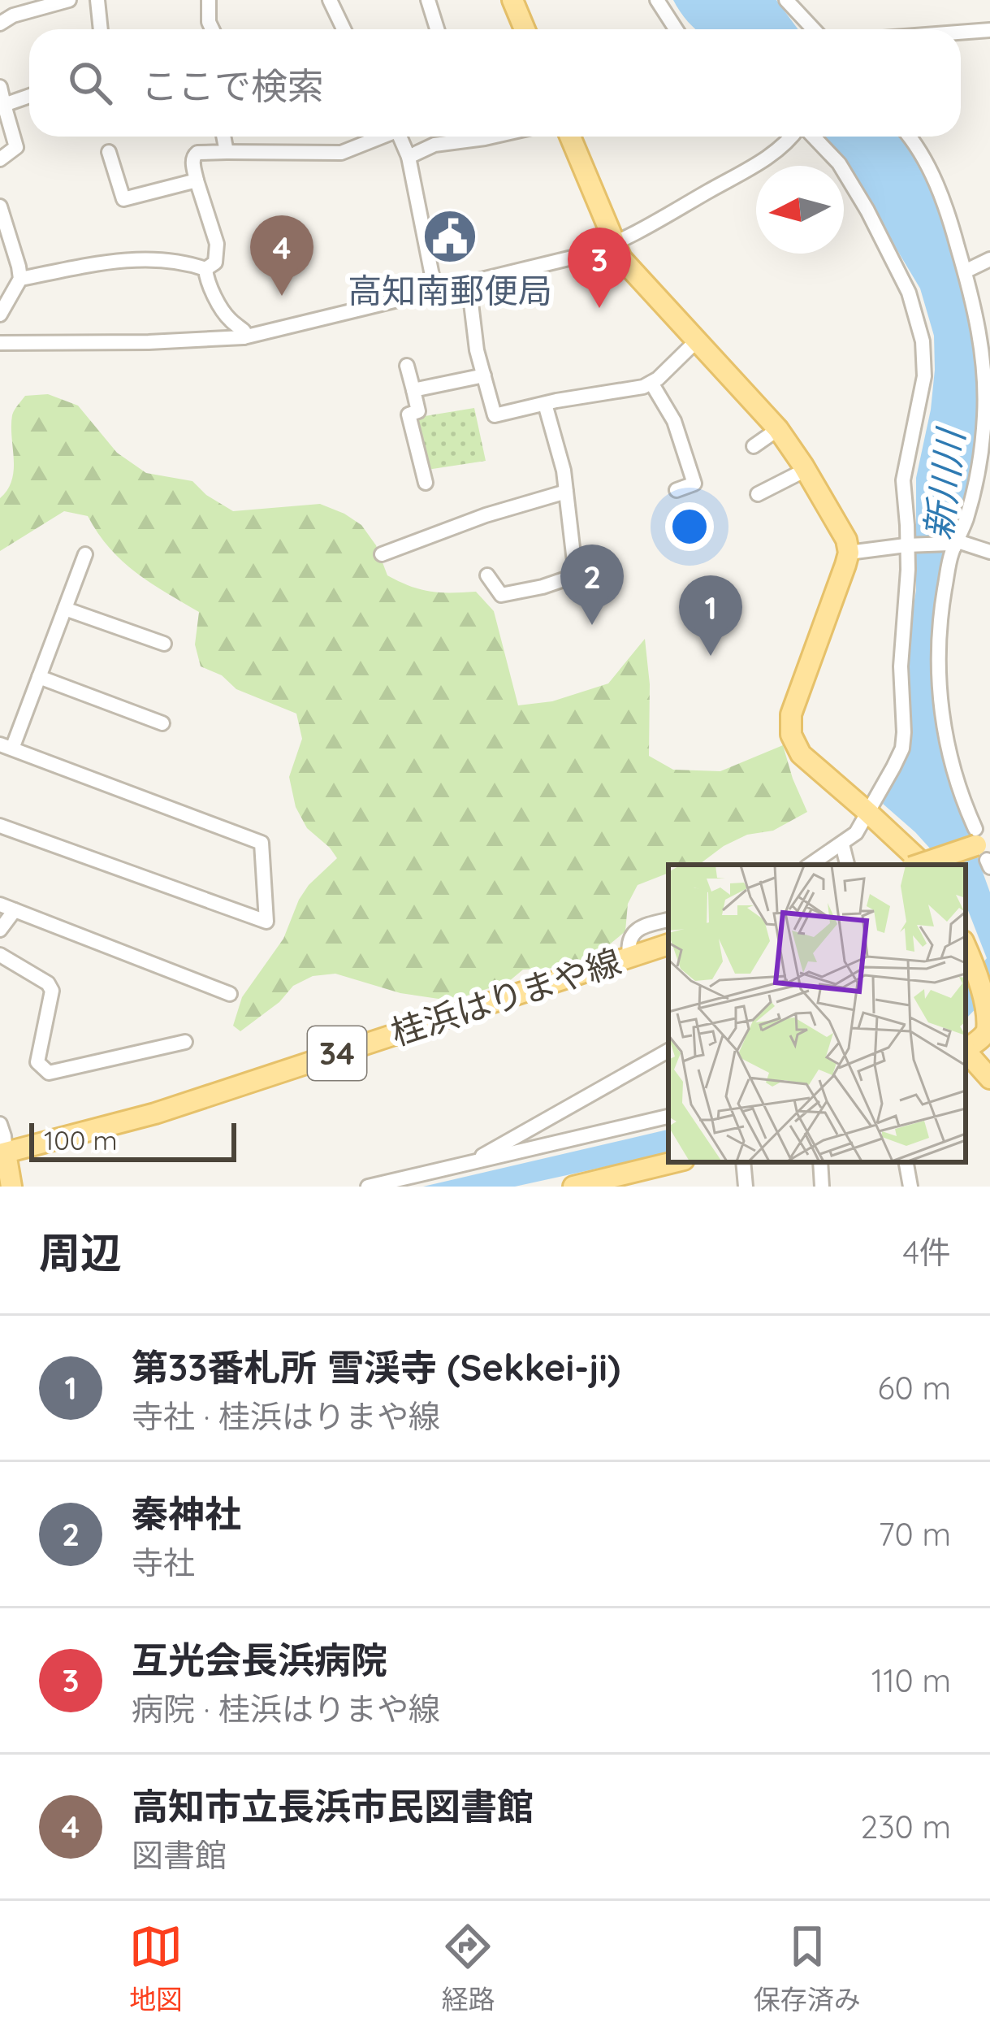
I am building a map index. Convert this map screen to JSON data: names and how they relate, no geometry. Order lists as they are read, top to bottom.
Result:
{
  "streets": {
    "main road": ["桂浜はりまや線", "34"]
  },
  "water": ["新川川"],
  "places": {
    "public building": ["高知南郵便局"]
  },
  "scale_bar": "100 m",
  "north": "left",
  "page": {
    "search": "ここで検索",
    "pins": [
      "4",
      "3",
      "2",
      "1"
    ],
    "scale": "100 m",
    "heading": ["周辺", "4件"],
    "list": [
      {
        "mark": "1",
        "name": "第33番札所 雪渓寺 (Sekkei-ji)",
        "note": "寺社 · 桂浜はりまや線",
        "value": "60 m"
      },
      {
        "mark": "2",
        "name": "秦神社",
        "note": "寺社",
        "value": "70 m"
      },
      {
        "mark": "3",
        "name": "互光会長浜病院",
        "note": "病院 · 桂浜はりまや線",
        "value": "110 m"
      },
      {
        "mark": "4",
        "name": "高知市立長浜市民図書館",
        "note": "図書館",
        "value": "230 m"
      }
    ],
    "nav": ["地図", "経路", "保存済み"]
  }
}
